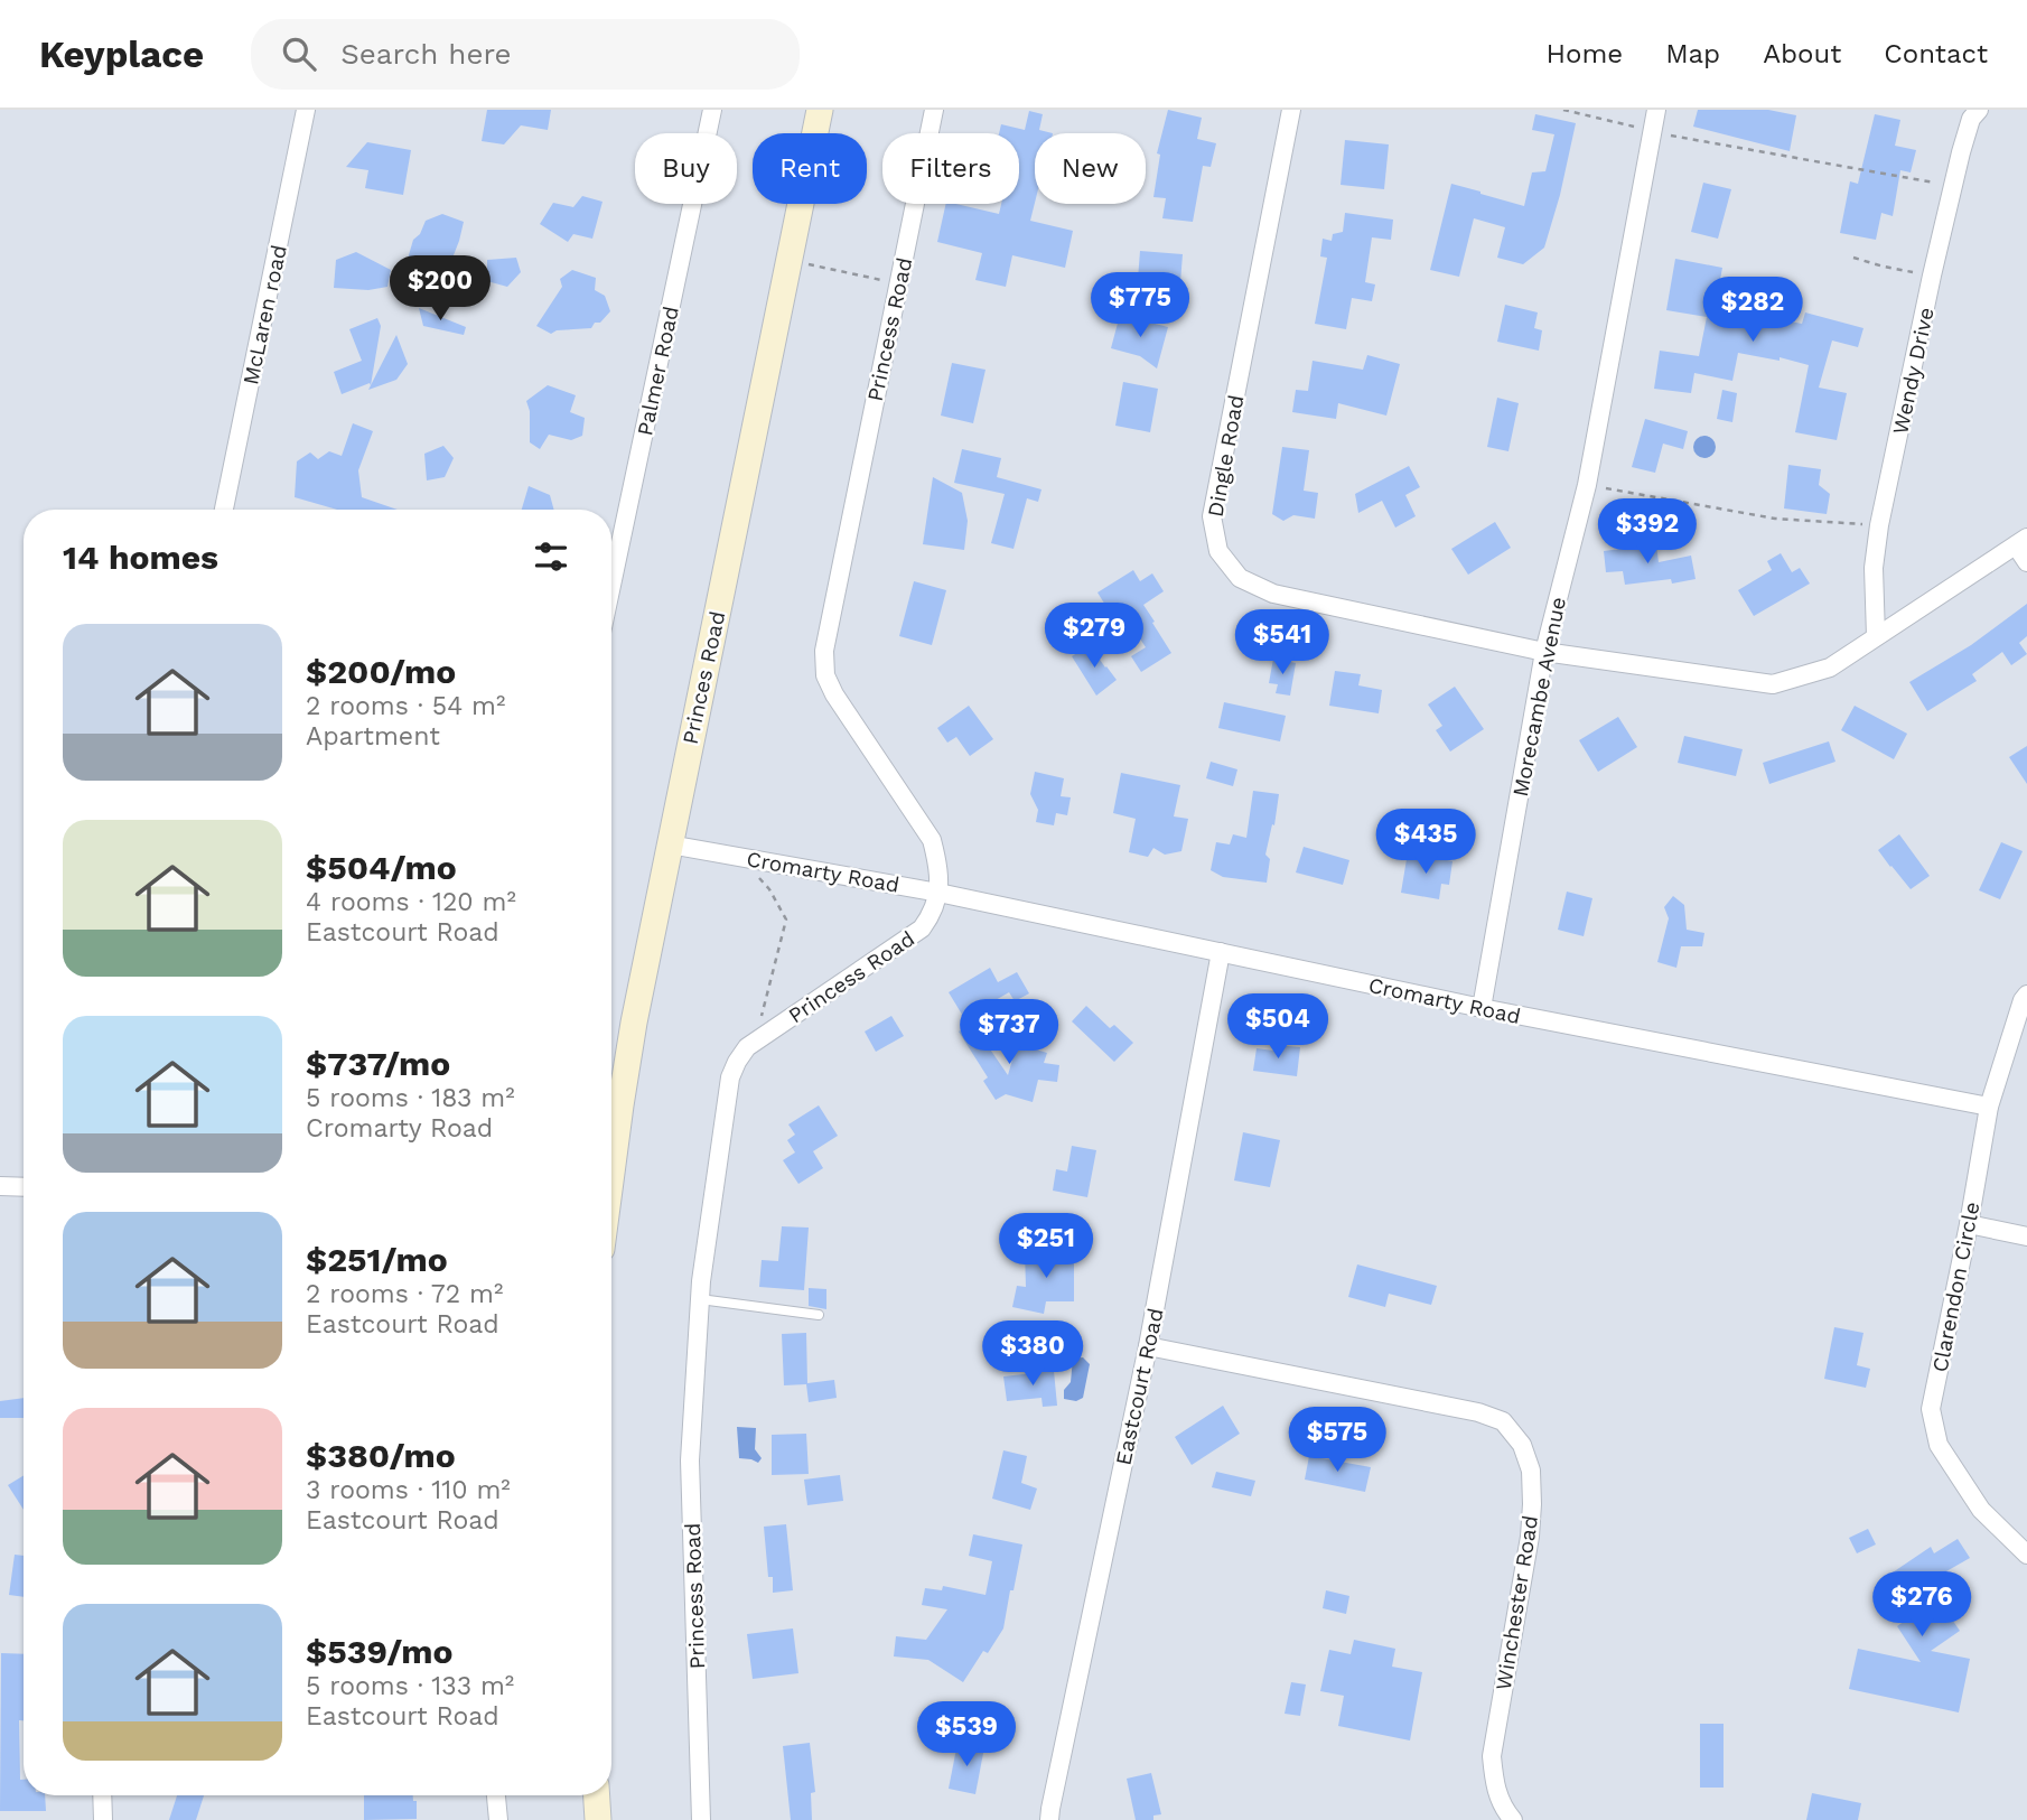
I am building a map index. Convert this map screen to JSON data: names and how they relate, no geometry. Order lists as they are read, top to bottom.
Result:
{
  "streets": {
    "main road": ["Princes Road"],
    "street": [
      "McLaren road",
      "Princess Road",
      "Palmer Road",
      "Wendy Drive",
      "Dingle Road",
      "Morecambe Avenue",
      "Cromarty Road",
      "Clarendon Circle",
      "Eastcourt Road",
      "Winchester Road"
    ]
  },
  "crossings": [
    ["Princess Road", "Cromarty Road"],
    ["Dingle Road", "Morecambe Avenue"],
    ["Princes Road", "Cromarty Road"],
    ["Morecambe Avenue", "Cromarty Road"],
    ["Cromarty Road", "Clarendon Circle"],
    ["Cromarty Road", "Eastcourt Road"],
    ["Eastcourt Road", "Winchester Road"]
  ],
  "page": {
    "header": "Keyplace",
    "search": "Search here",
    "nav": [
      "Home",
      "Map",
      "About",
      "Contact"
    ],
    "chip": [
      "Buy",
      "Rent",
      "Filters",
      "New"
    ],
    "price": [
      "$200",
      "$775",
      "$282",
      "$392",
      "$279",
      "$541",
      "$435",
      "$504",
      "$737",
      "$251",
      "$380",
      "$575",
      "$276",
      "$539"
    ],
    "heading": "14 homes",
    "list": [
      {
        "name": "$200/mo",
        "note": "2 rooms · 54 m² · Apartment"
      },
      {
        "name": "$504/mo",
        "note": "4 rooms · 120 m² · Eastcourt Road"
      },
      {
        "name": "$737/mo",
        "note": "5 rooms · 183 m² · Cromarty Road"
      },
      {
        "name": "$251/mo",
        "note": "2 rooms · 72 m² · Eastcourt Road"
      },
      {
        "name": "$380/mo",
        "note": "3 rooms · 110 m² · Eastcourt Road"
      },
      {
        "name": "$539/mo",
        "note": "5 rooms · 133 m² · Eastcourt Road"
      }
    ]
  }
}
